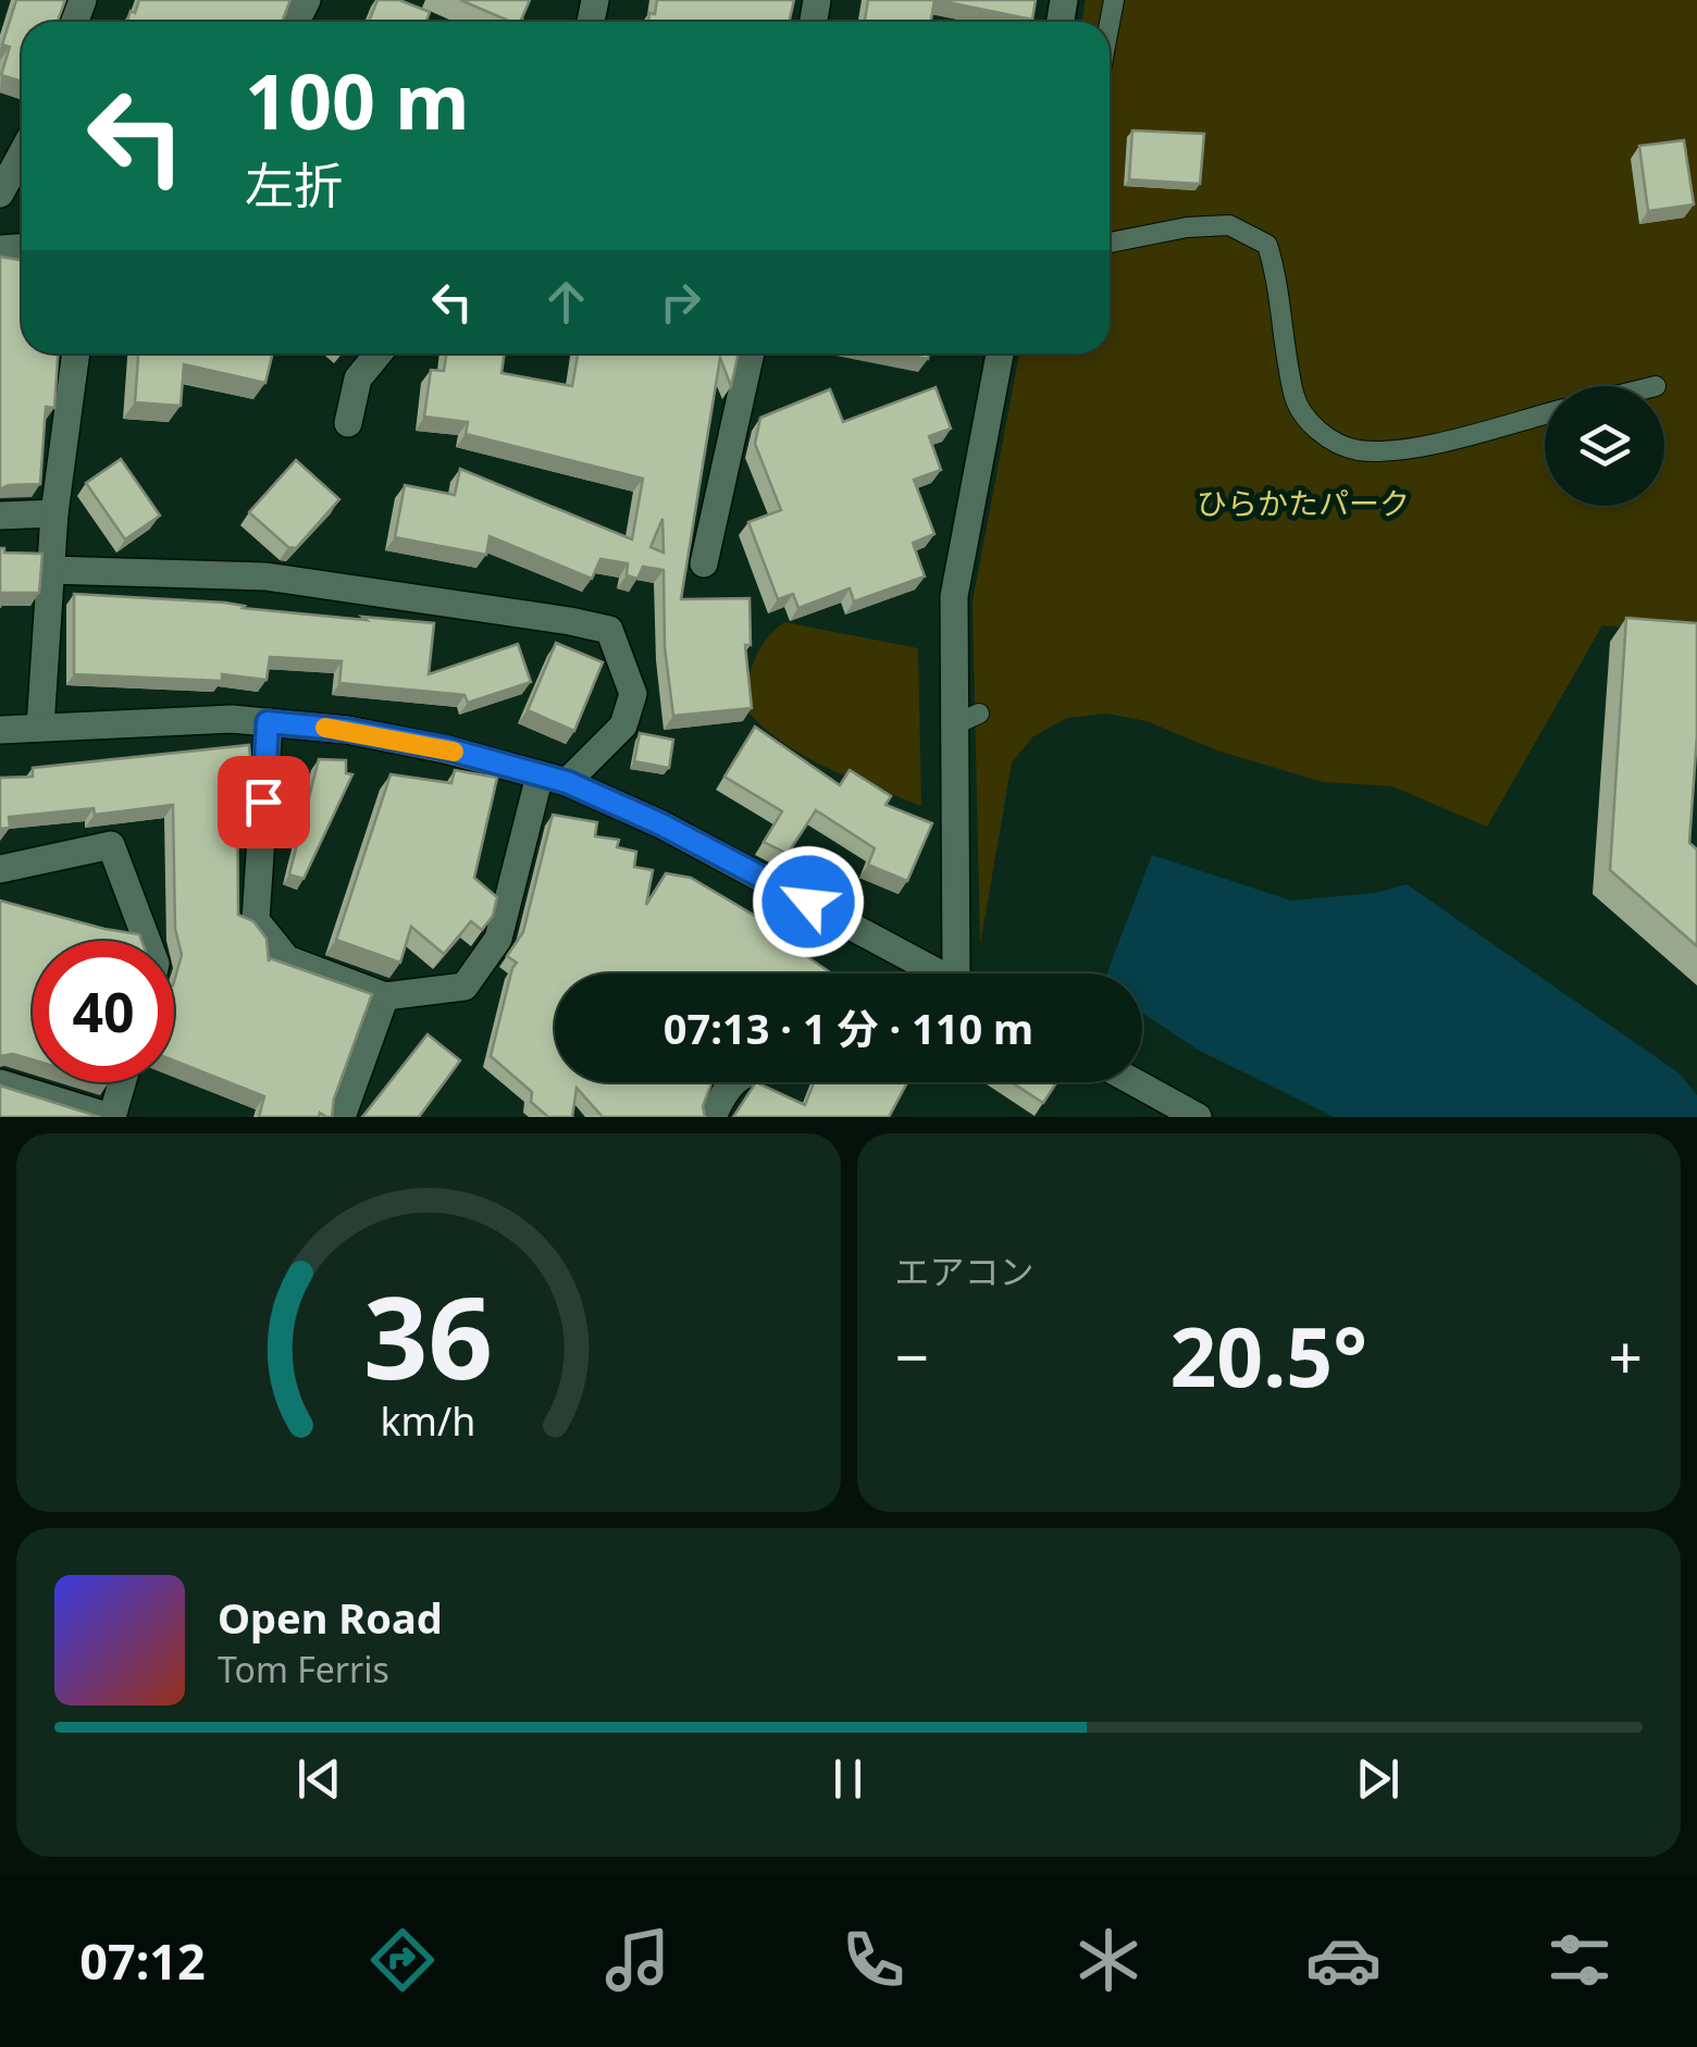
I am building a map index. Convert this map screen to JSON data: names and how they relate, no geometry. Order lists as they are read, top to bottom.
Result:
{
  "parks": ["ひらかたパーク"],
  "page": {
    "turn": ["100 m", "左折"],
    "limit": "40",
    "trip": "07:13 · 1 分 · 110 m",
    "tile": "エアコン",
    "heat": ["−", "20.5°", "+"],
    "song": ["Open Road", "Tom Ferris"],
    "tabs": "07:12",
    "gauge": ["36", "km/h"]
  }
}
